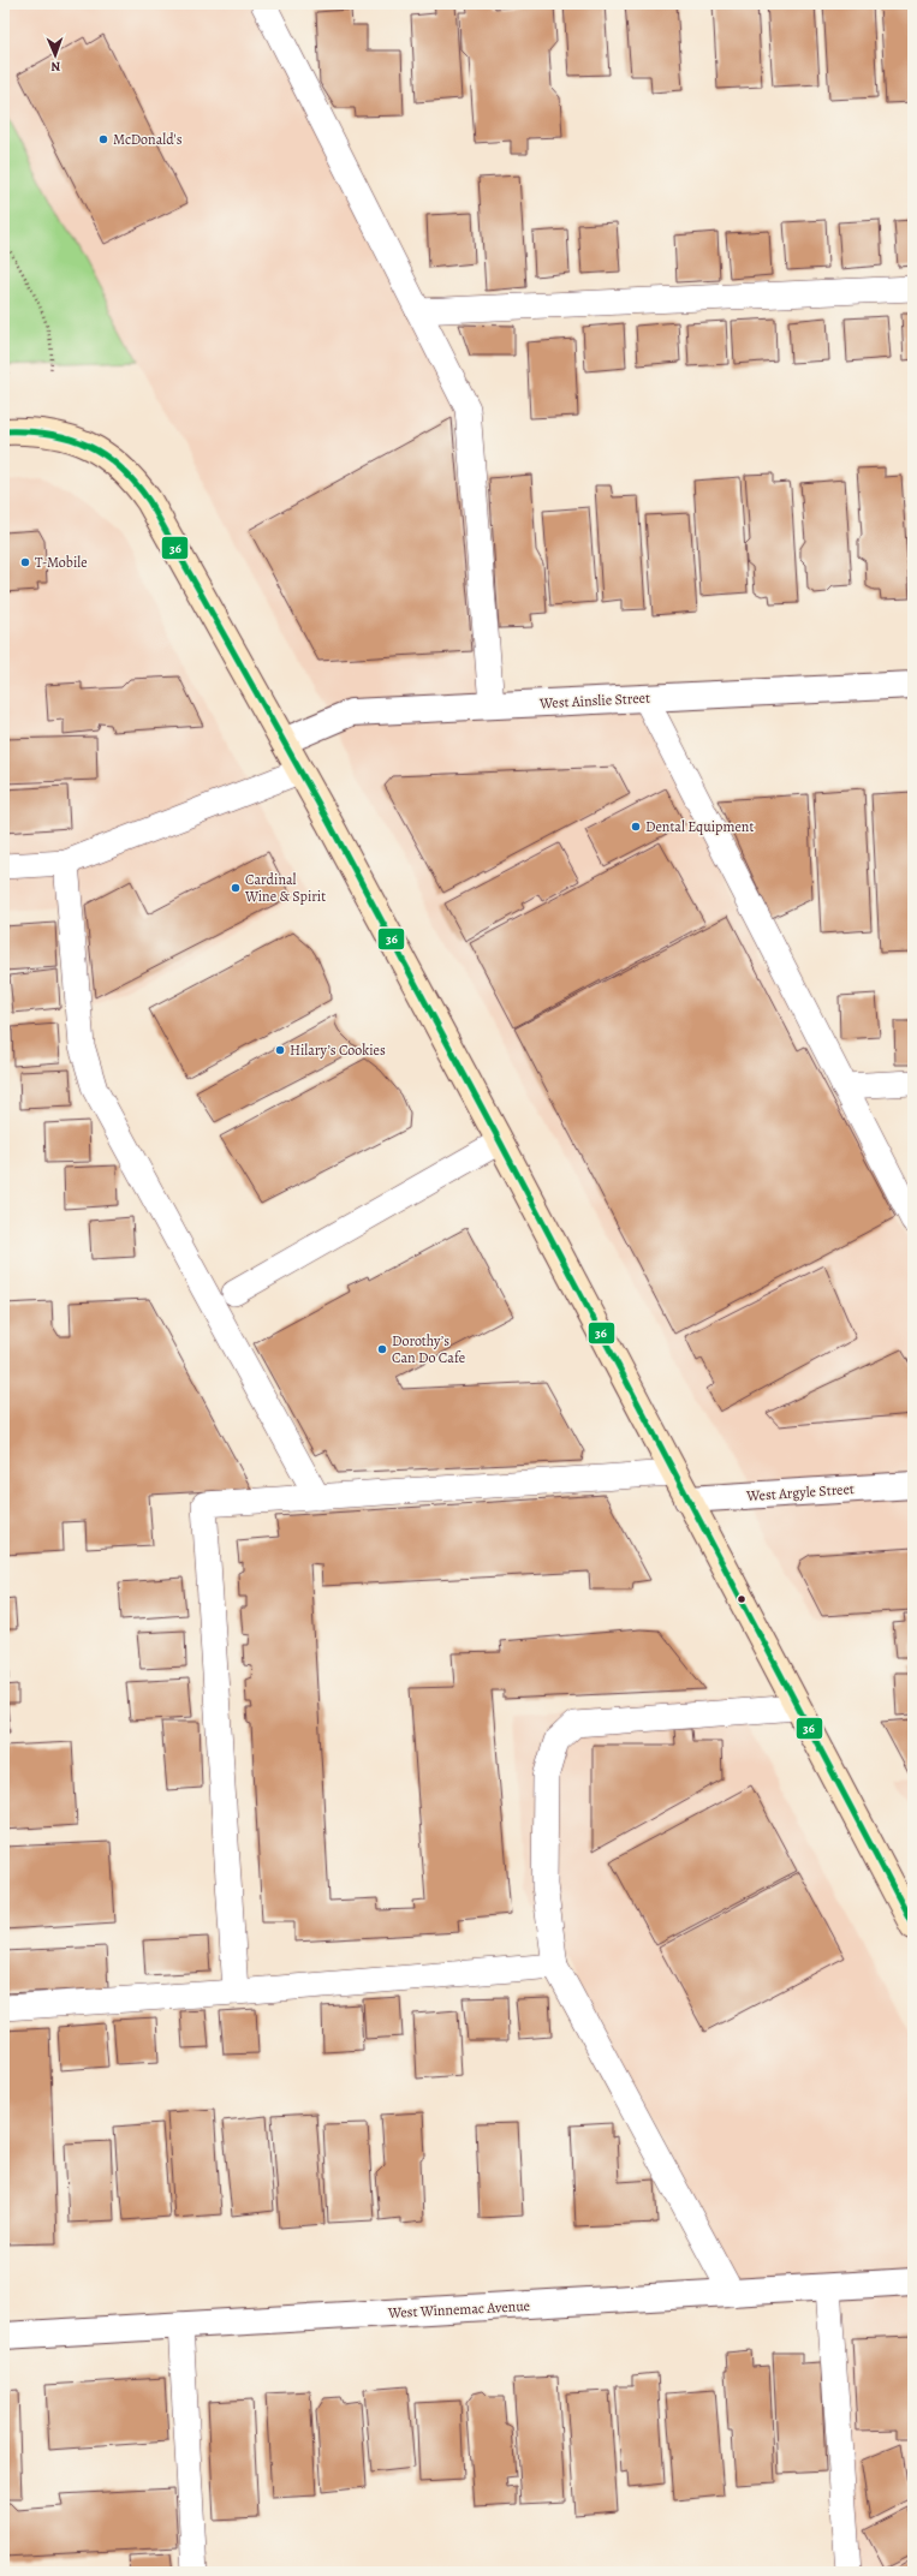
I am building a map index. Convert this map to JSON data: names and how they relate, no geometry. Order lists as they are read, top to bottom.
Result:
{
  "streets": {
    "street": ["West Ainslie Street", "West Argyle Street", "West Winnemac Avenue"]
  },
  "places": [
    "McDonald's",
    "T-Mobile",
    "Dental Equipment",
    "Cardinal Wine & Spirit",
    "Hilary’s Cookies",
    "Dorothy’s Can Do Cafe"
  ],
  "lines": ["transit line 36"],
  "north": "bottom"
}
